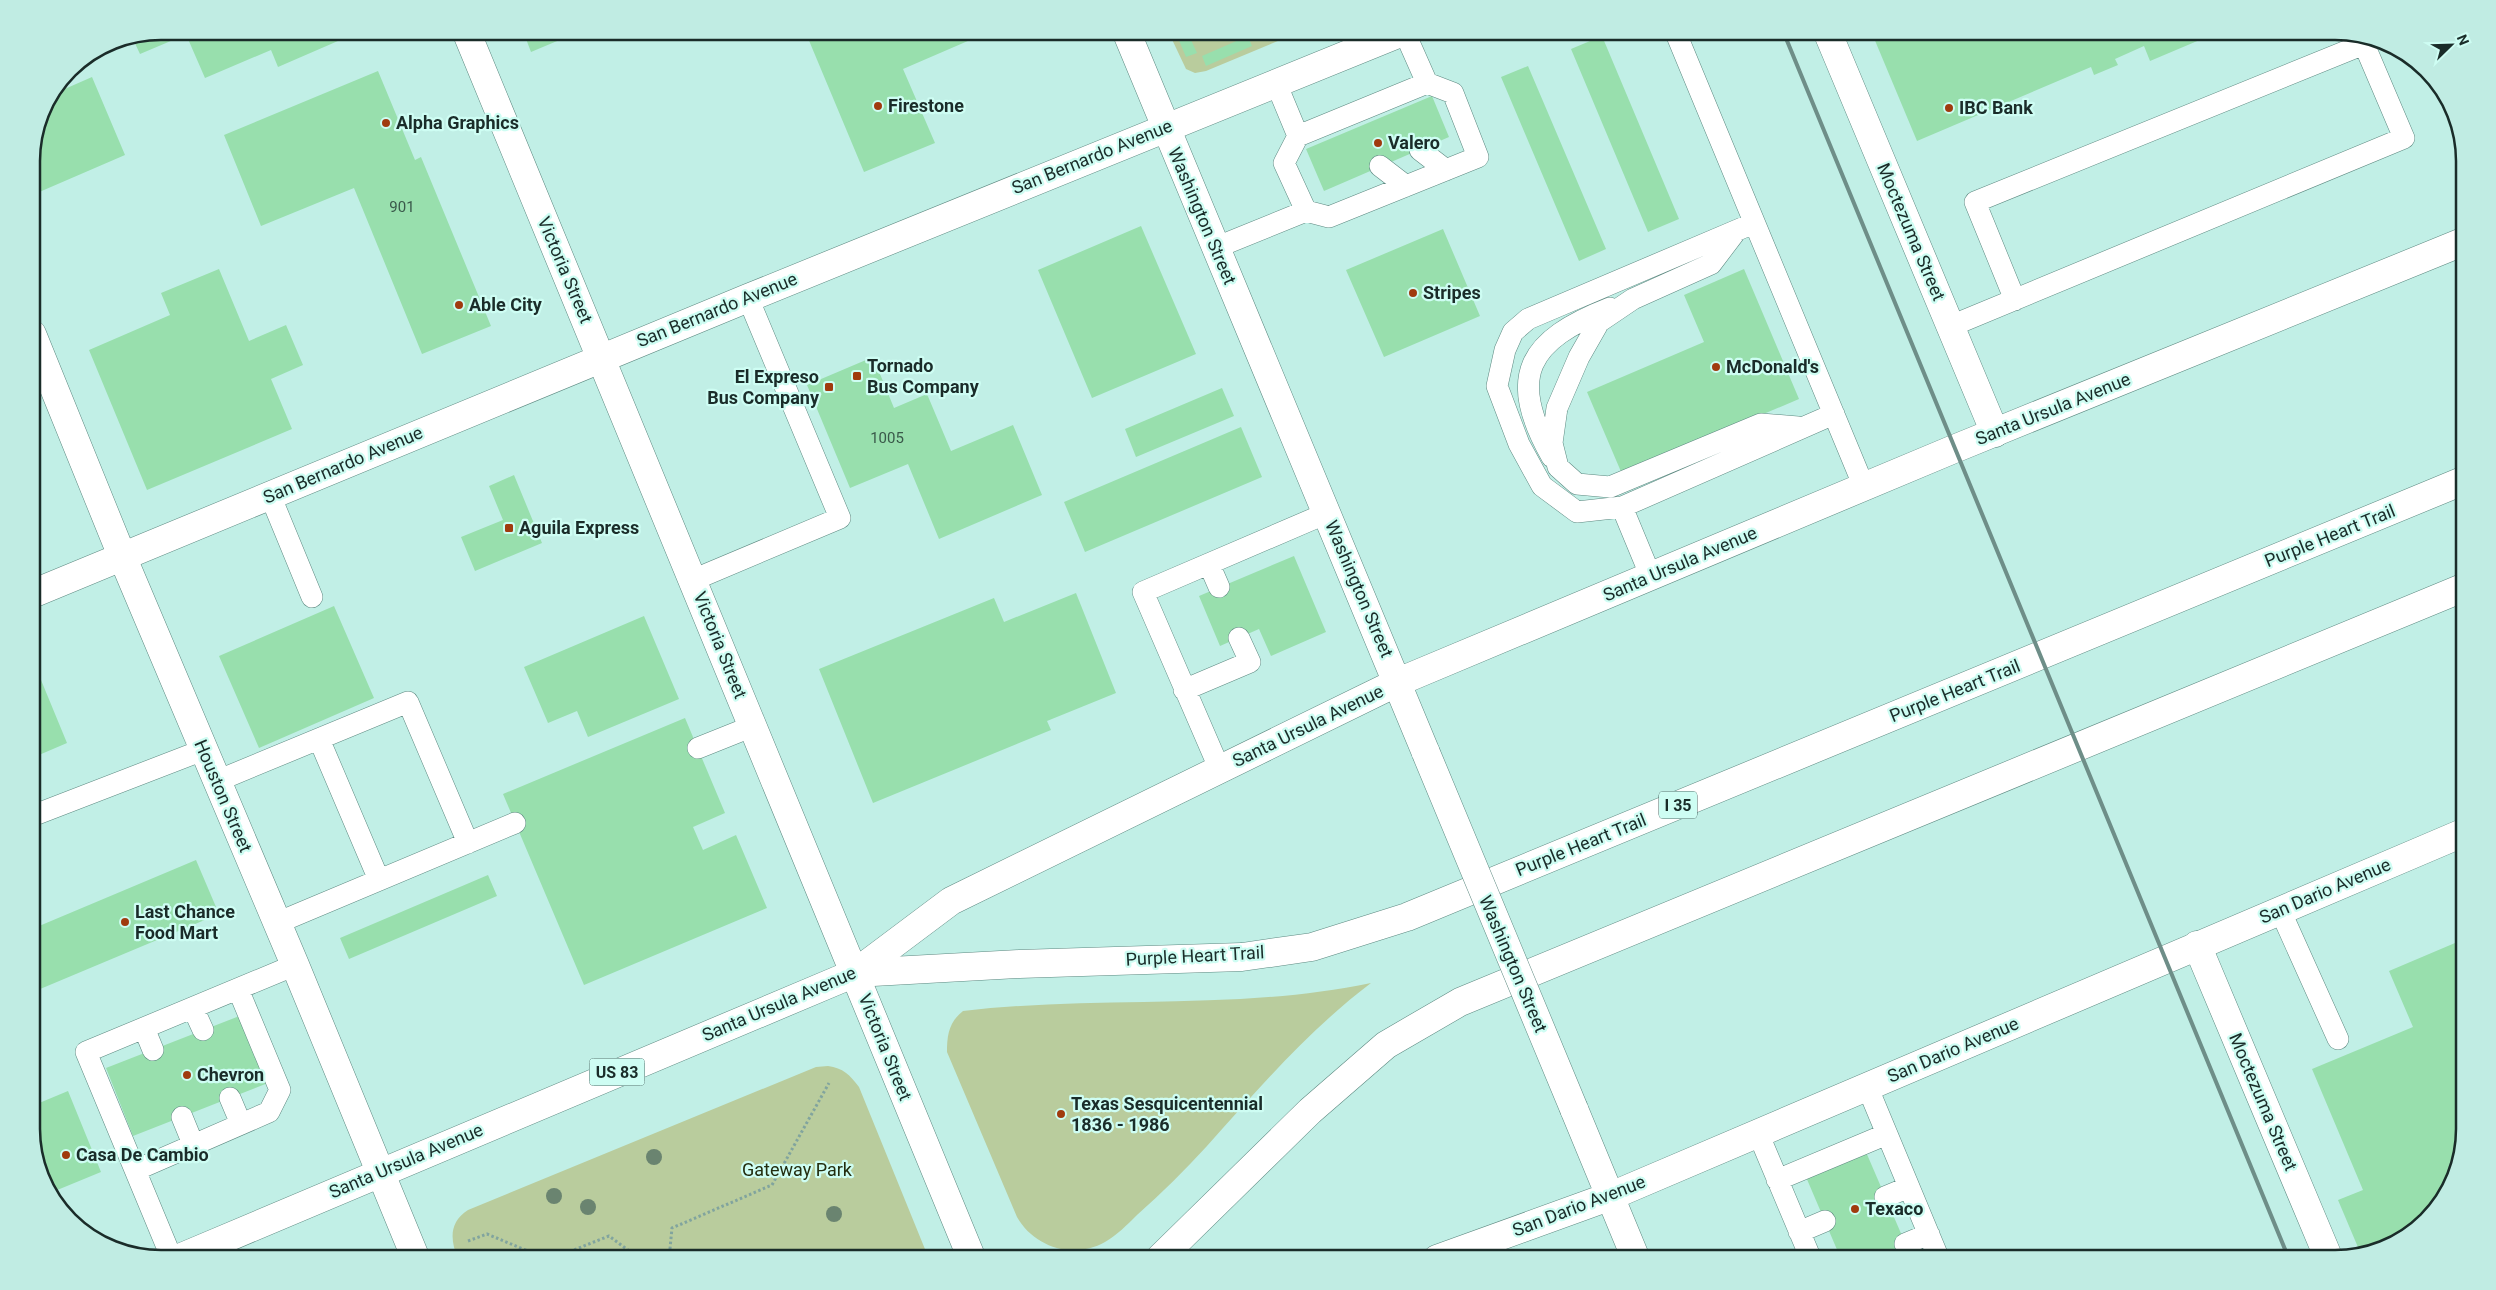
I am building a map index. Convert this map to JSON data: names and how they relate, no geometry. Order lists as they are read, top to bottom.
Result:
{
  "streets": {
    "main road": [
      "San Bernardo Avenue",
      "Washington Street",
      "Moctezuma Street",
      "Victoria Street",
      "Santa Ursula Avenue",
      "Purple Heart Trail",
      "Houston Street",
      "I 35",
      "San Dario Avenue",
      "US 83"
    ]
  },
  "crossings": [
    ["San Bernardo Avenue", "Washington Street"],
    ["San Bernardo Avenue", "Victoria Street"],
    ["San Bernardo Avenue", "Houston Street"],
    ["Washington Street", "Santa Ursula Avenue"],
    ["Washington Street", "San Dario Avenue"],
    ["Moctezuma Street", "Santa Ursula Avenue"],
    ["Moctezuma Street", "San Dario Avenue"],
    ["Victoria Street", "Santa Ursula Avenue"],
    ["Victoria Street", "Purple Heart Trail"],
    ["Santa Ursula Avenue", "Purple Heart Trail"],
    ["Santa Ursula Avenue", "Houston Street"]
  ],
  "parks": ["Gateway Park"],
  "places": {
    "other": [
      "Firestone",
      "IBC Bank",
      "Alpha Graphics",
      "Valero",
      "Stripes",
      "Able City",
      "McDonald's",
      "Last Chance Food Mart",
      "Chevron",
      "Texas Sesquicentennial 1836 - 1986",
      "Casa De Cambio",
      "Texaco"
    ],
    "transit": ["Tornado Bus Company", "El Expreso Bus Company", "Aguila Express"]
  },
  "house_numbers": ["901", "1005"],
  "north": "top right"
}
